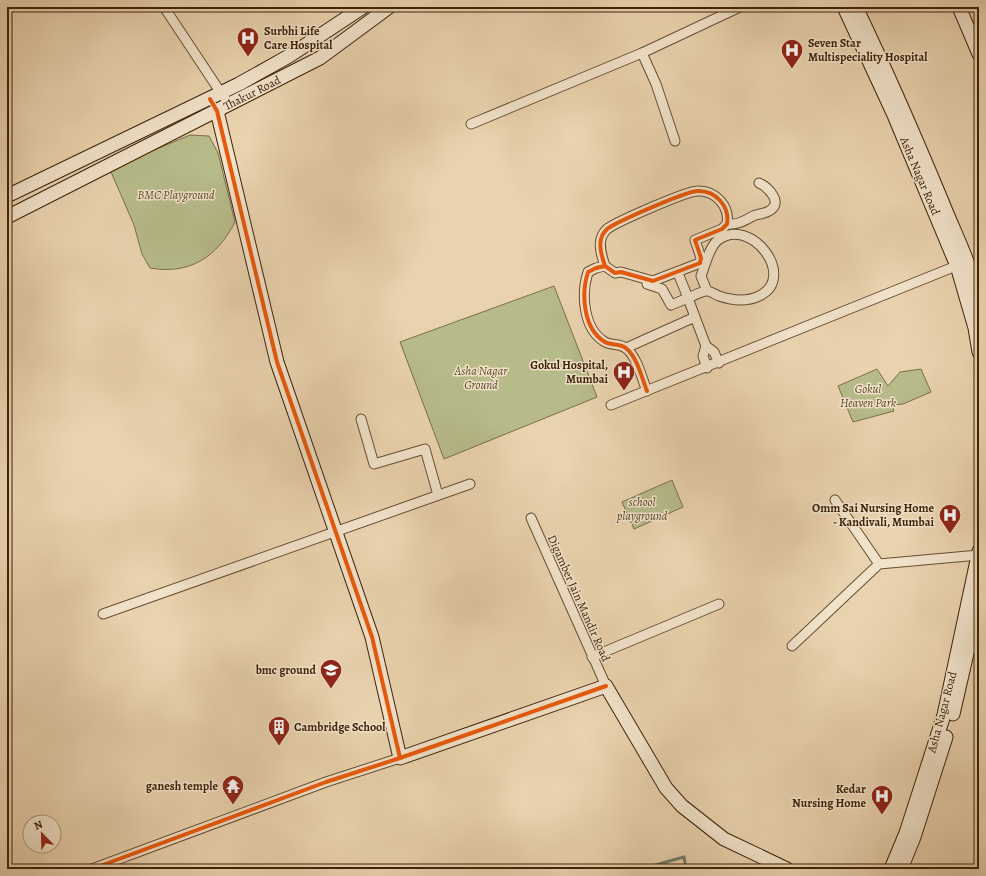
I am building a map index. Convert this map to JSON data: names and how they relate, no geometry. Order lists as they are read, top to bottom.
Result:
{
  "streets": {
    "street": ["Thakur Road", "Asha Nagar Road", "Digamber Jain Mandir Road"]
  },
  "parks": [
    "BMC Playground",
    "Asha Nagar Ground",
    "Gokul Heaven Park",
    "school playground"
  ],
  "places": {
    "hospital": [
      "Surbhi Life Care Hospital",
      "Seven Star Multispeciality Hospital",
      "Gokul Hospital, Mumbai",
      "Omm Sai Nursing Home - Kandivali, Mumbai",
      "Kedar Nursing Home"
    ],
    "school or university": ["bmc ground"],
    "building": ["Cambridge School"],
    "temple": ["ganesh temple"]
  },
  "north": "top left"
}
